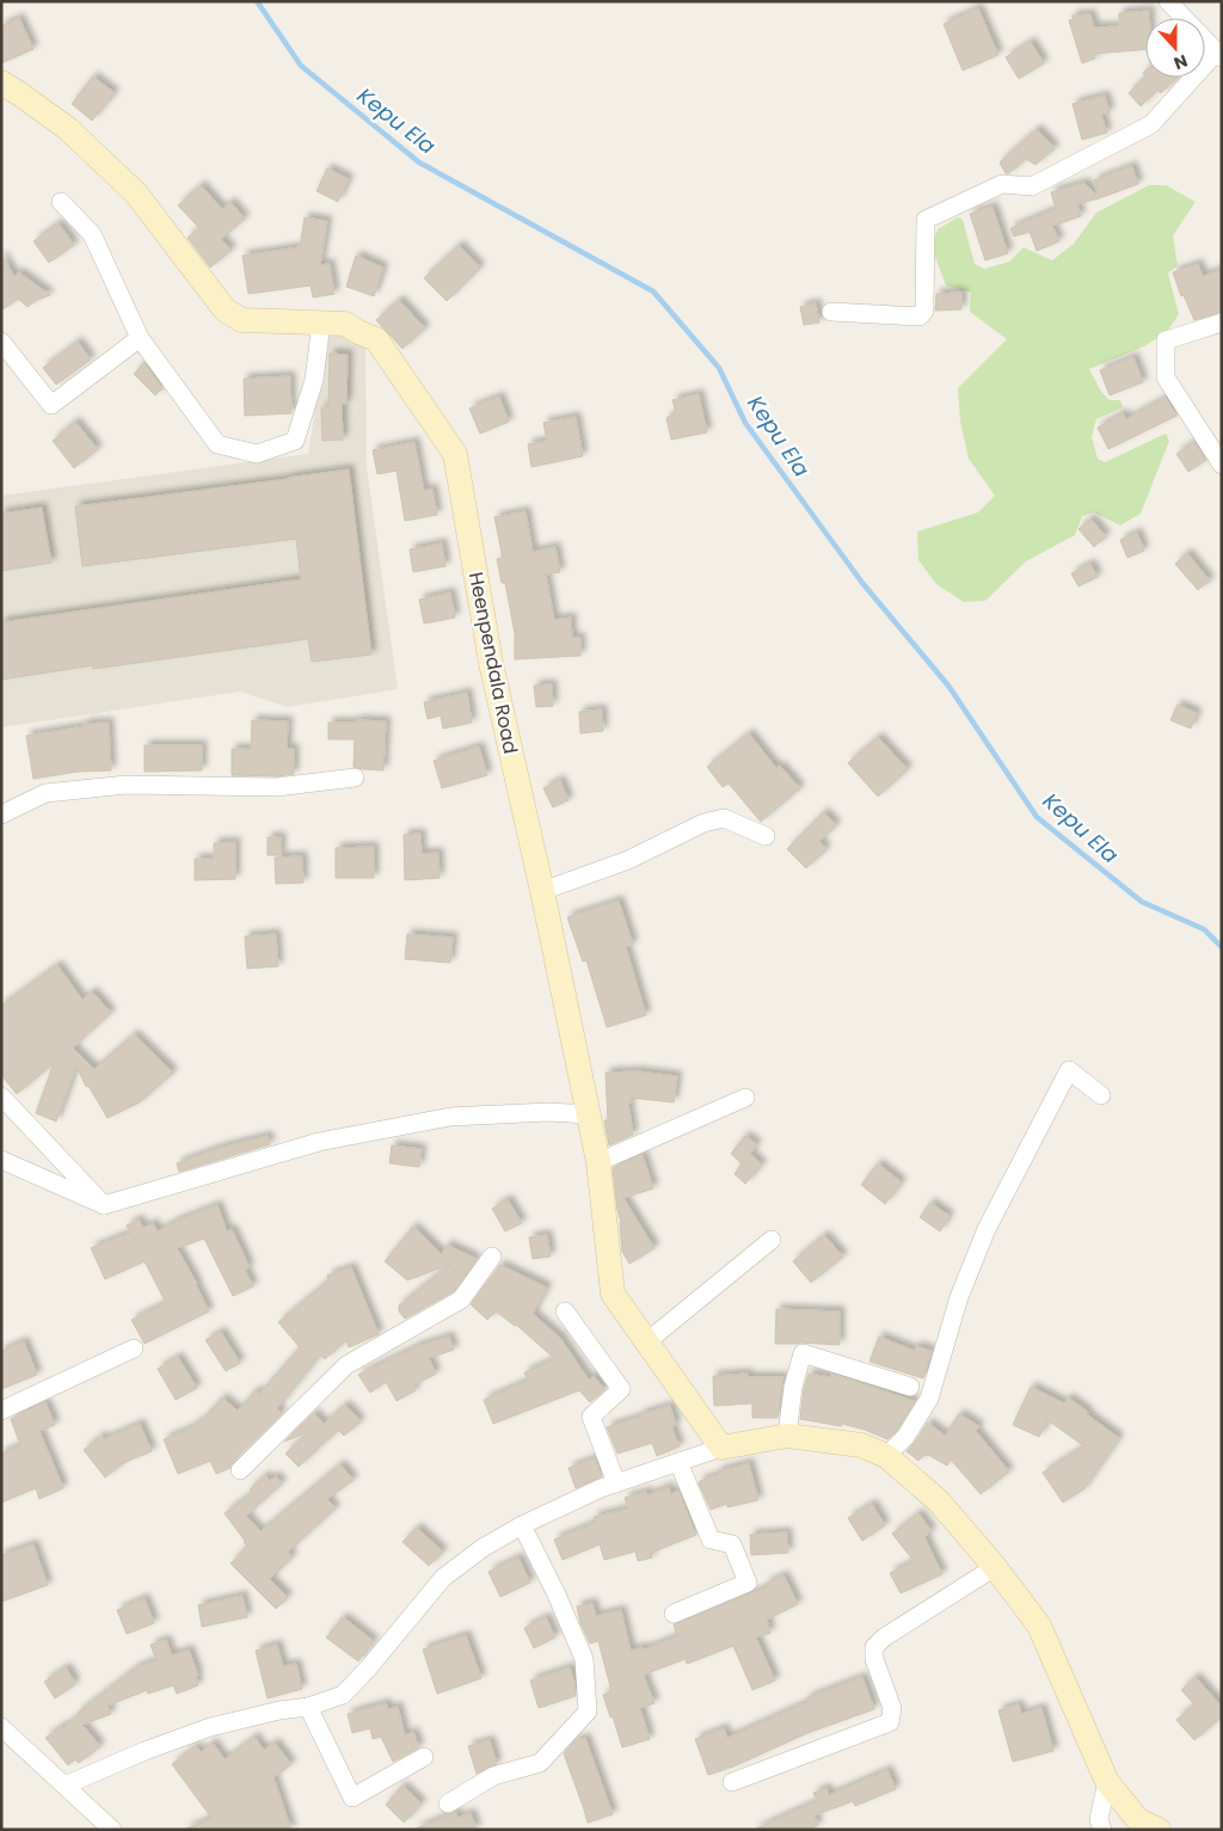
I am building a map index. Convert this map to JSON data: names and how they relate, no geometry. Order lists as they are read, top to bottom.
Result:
{
  "streets": {
    "street": ["Heenpendala Road"]
  },
  "water": ["Kepu Ela"],
  "north": "bottom"
}
